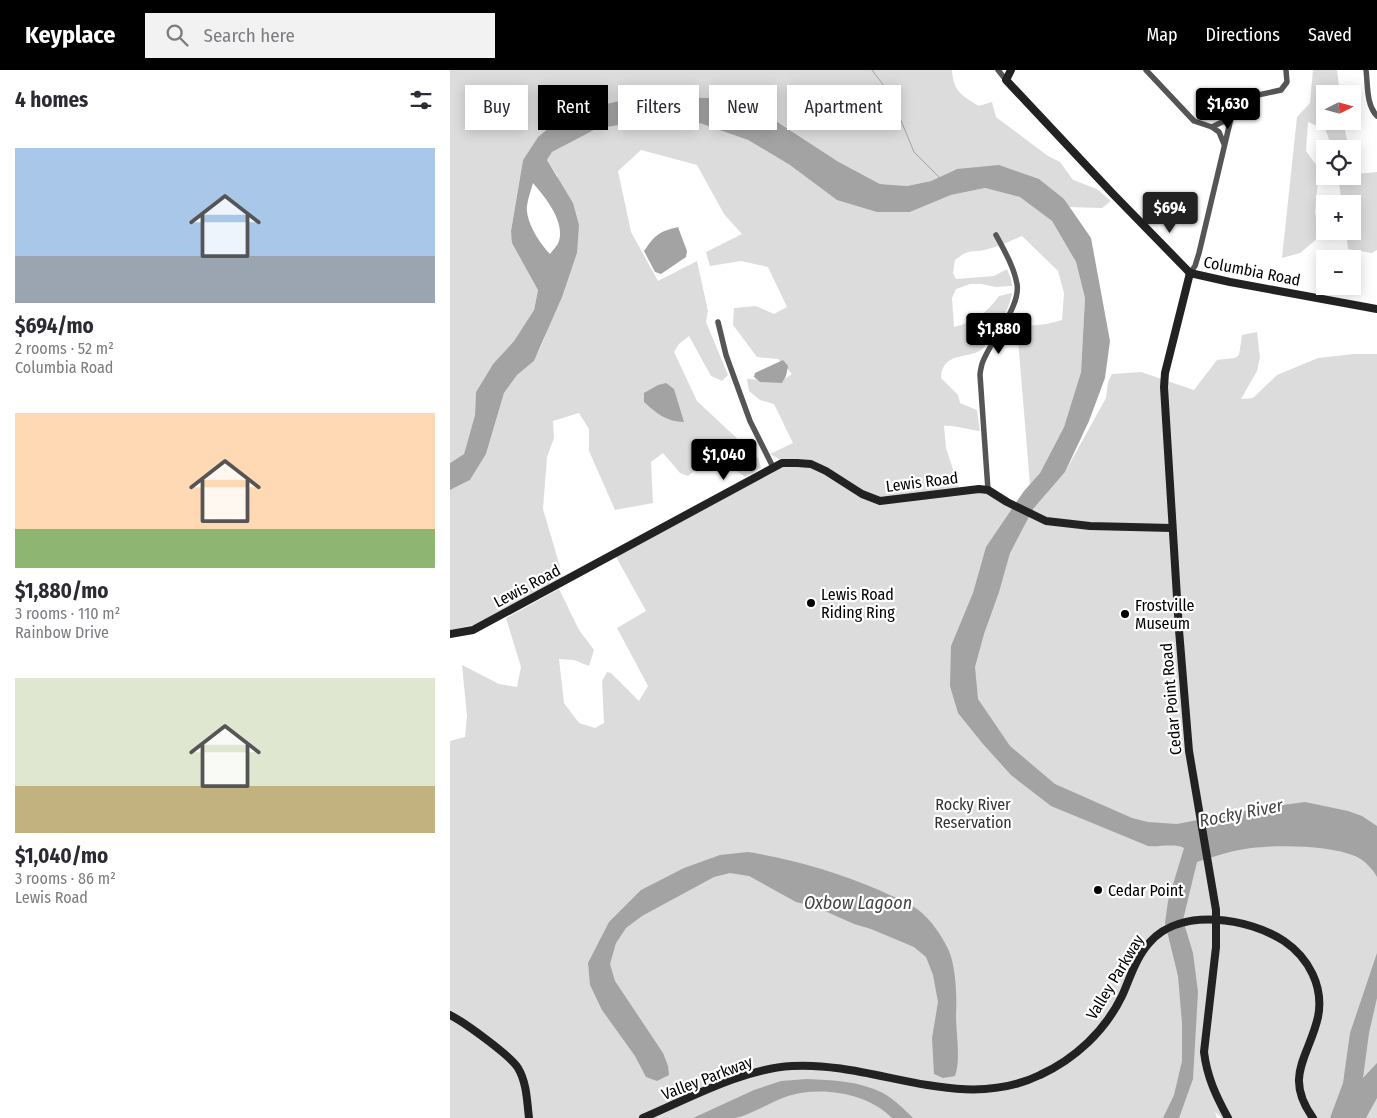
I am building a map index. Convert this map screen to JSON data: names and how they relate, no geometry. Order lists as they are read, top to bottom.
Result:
{
  "streets": {
    "street": [
      "Columbia Road",
      "Lewis Road",
      "Cedar Point Road",
      "Valley Parkway"
    ]
  },
  "crossings": [
    ["Columbia Road", "Cedar Point Road"],
    ["Cedar Point Road", "Valley Parkway"]
  ],
  "water": ["Rocky River", "Oxbow Lagoon"],
  "parks": ["Rocky River Reservation"],
  "places": ["Lewis Road Riding Ring", "Frostville Museum", "Cedar Point"],
  "north": "right",
  "page": {
    "header": "Keyplace",
    "search": "Search here",
    "nav": ["Map", "Directions", "Saved"],
    "heading": "4 homes",
    "map_buttons": ["+", "−"],
    "chip": [
      "Buy",
      "Rent",
      "Filters",
      "New",
      "Apartment"
    ],
    "price": [
      "$1,630",
      "$694",
      "$1,880",
      "$1,040"
    ],
    "list": [
      {
        "name": "$694/mo",
        "note": "2 rooms · 52 m² · Columbia Road"
      },
      {
        "name": "$1,880/mo",
        "note": "3 rooms · 110 m² · Rainbow Drive"
      },
      {
        "name": "$1,040/mo",
        "note": "3 rooms · 86 m² · Lewis Road"
      }
    ]
  }
}
